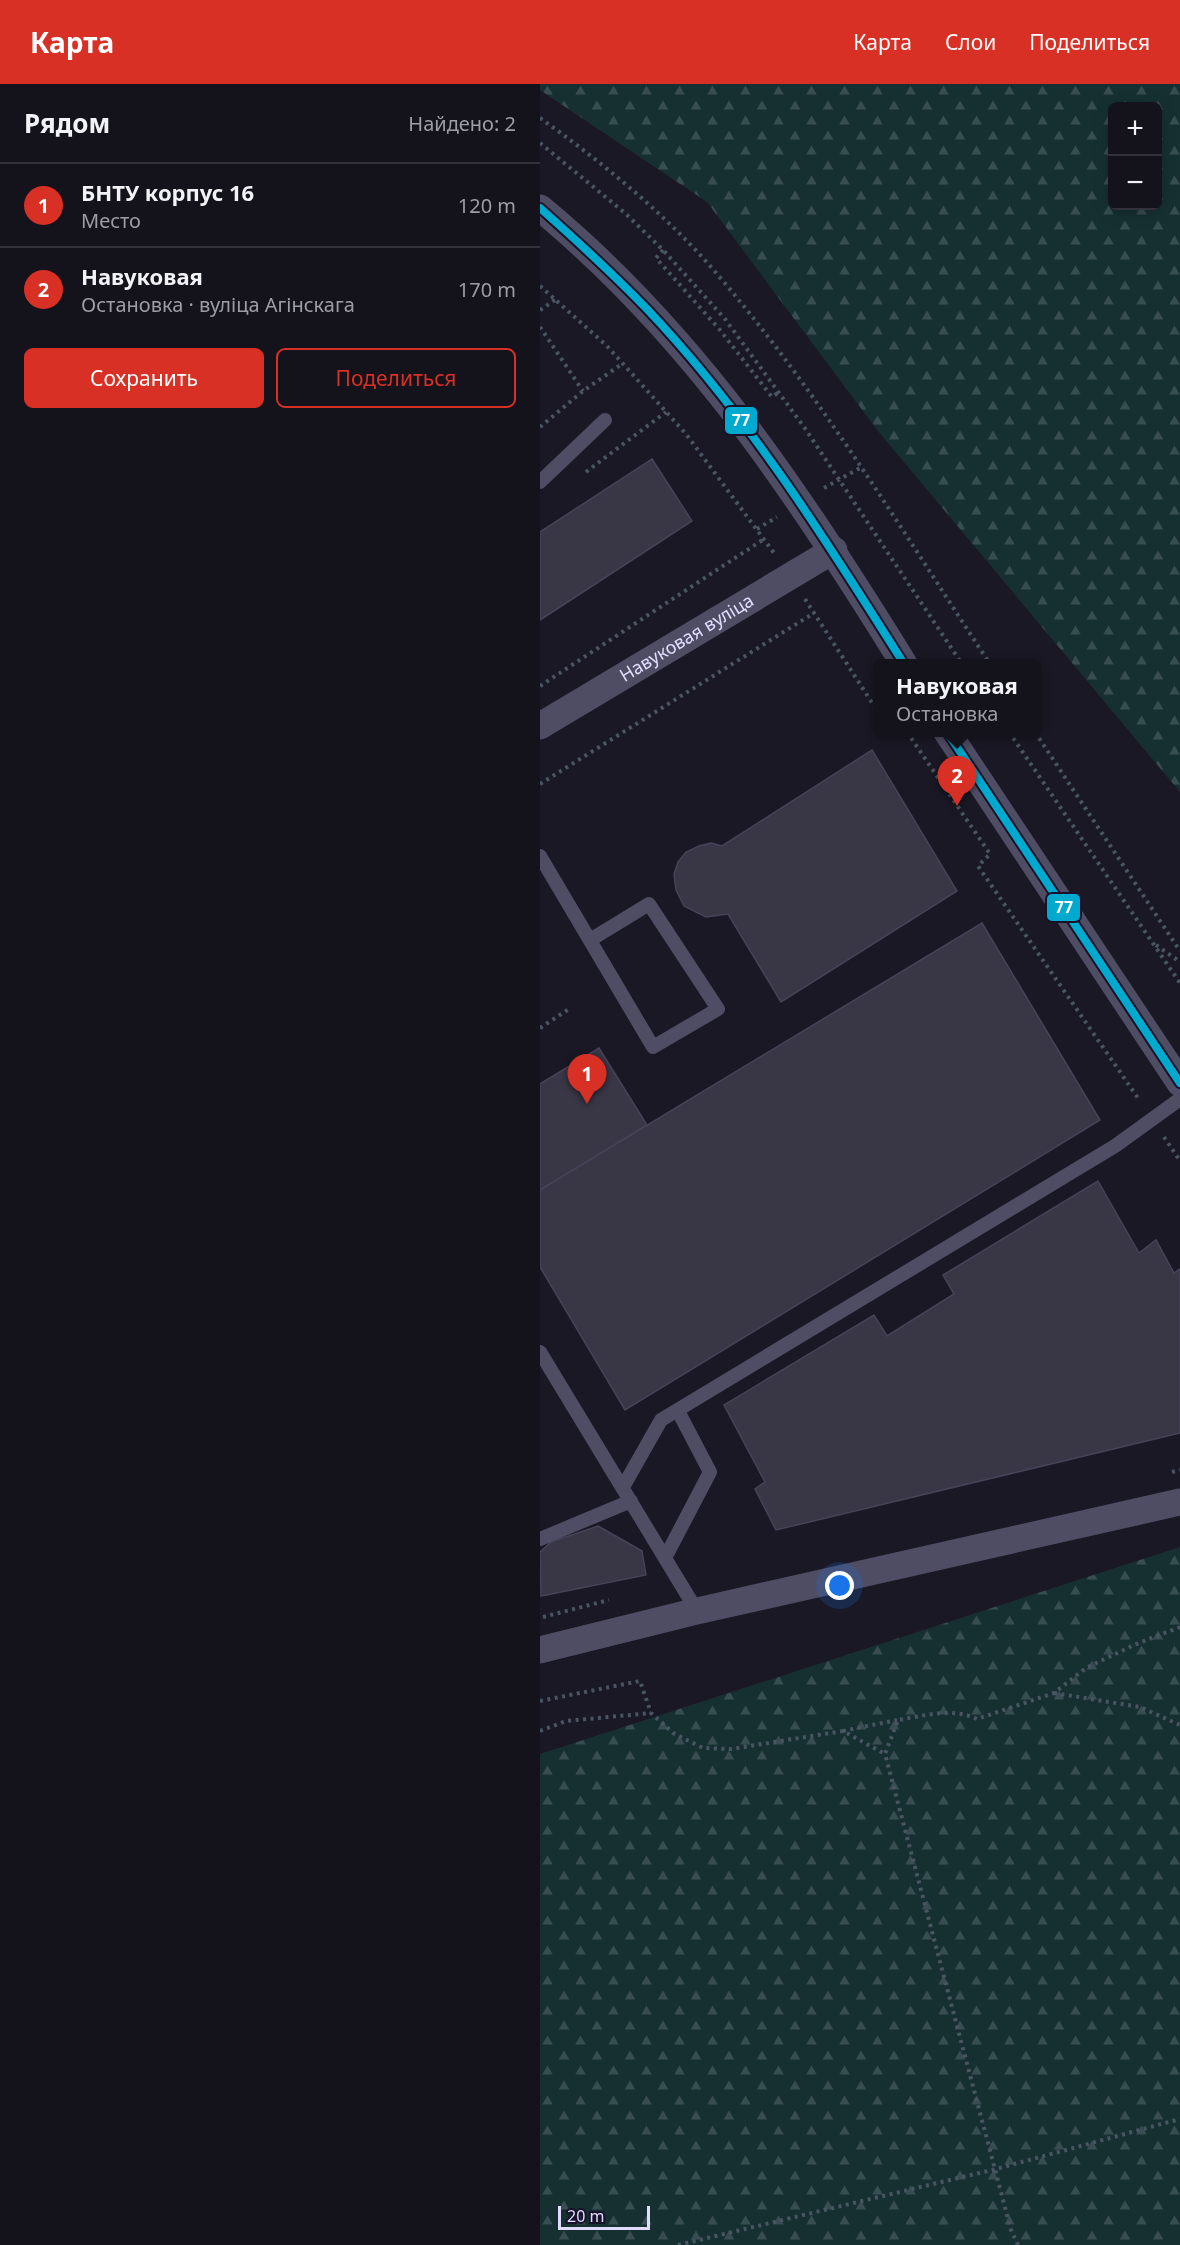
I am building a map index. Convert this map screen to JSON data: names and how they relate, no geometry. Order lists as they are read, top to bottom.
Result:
{
  "streets": {
    "street": ["Навуковая вуліца"]
  },
  "lines": ["transit line 77"],
  "scale_bar": "20 m",
  "page": {
    "header": "Карта",
    "nav": ["Карта", "Слои", "Поделиться"],
    "heading": ["Рядом", "Найдено: 2"],
    "map_buttons": ["+", "−"],
    "list": [
      {
        "mark": "1",
        "name": "БНТУ корпус 16",
        "note": "Место",
        "value": "120 m"
      },
      {
        "mark": "2",
        "name": "Навуковая",
        "note": "Остановка · вуліца Агінскага",
        "value": "170 m"
      }
    ],
    "buttons": ["Сохранить", "Поделиться"],
    "popup": ["Навуковая", "Остановка"],
    "pins": ["2", "1"],
    "scale": "20 m"
  }
}
